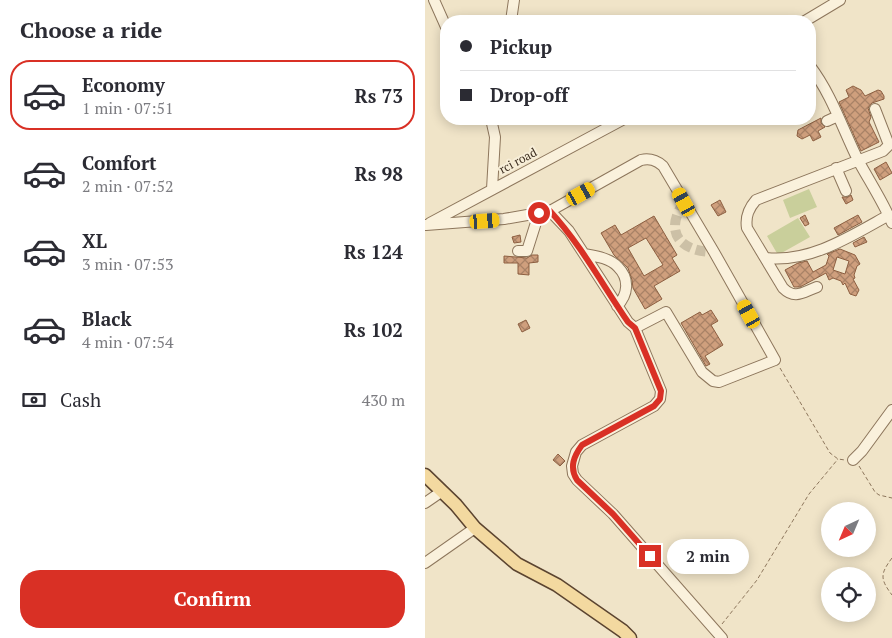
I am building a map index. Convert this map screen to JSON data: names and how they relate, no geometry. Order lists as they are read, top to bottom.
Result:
{
  "streets": {
    "street": ["rci road"]
  },
  "north": "bottom left",
  "page": {
    "heading": "Choose a ride",
    "banner": ["Pickup", "Drop-off"],
    "list": [
      {
        "name": "Economy",
        "note": "1 min · 07:51",
        "value": "Rs 73"
      },
      {
        "name": "Comfort",
        "note": "2 min · 07:52",
        "value": "Rs 98"
      },
      {
        "name": "XL",
        "note": "3 min · 07:53",
        "value": "Rs 124"
      },
      {
        "name": "Black",
        "note": "4 min · 07:54",
        "value": "Rs 102"
      }
    ],
    "pay": ["Cash", "430 m"],
    "bubble": "2 min",
    "buttons": "Confirm"
  }
}
